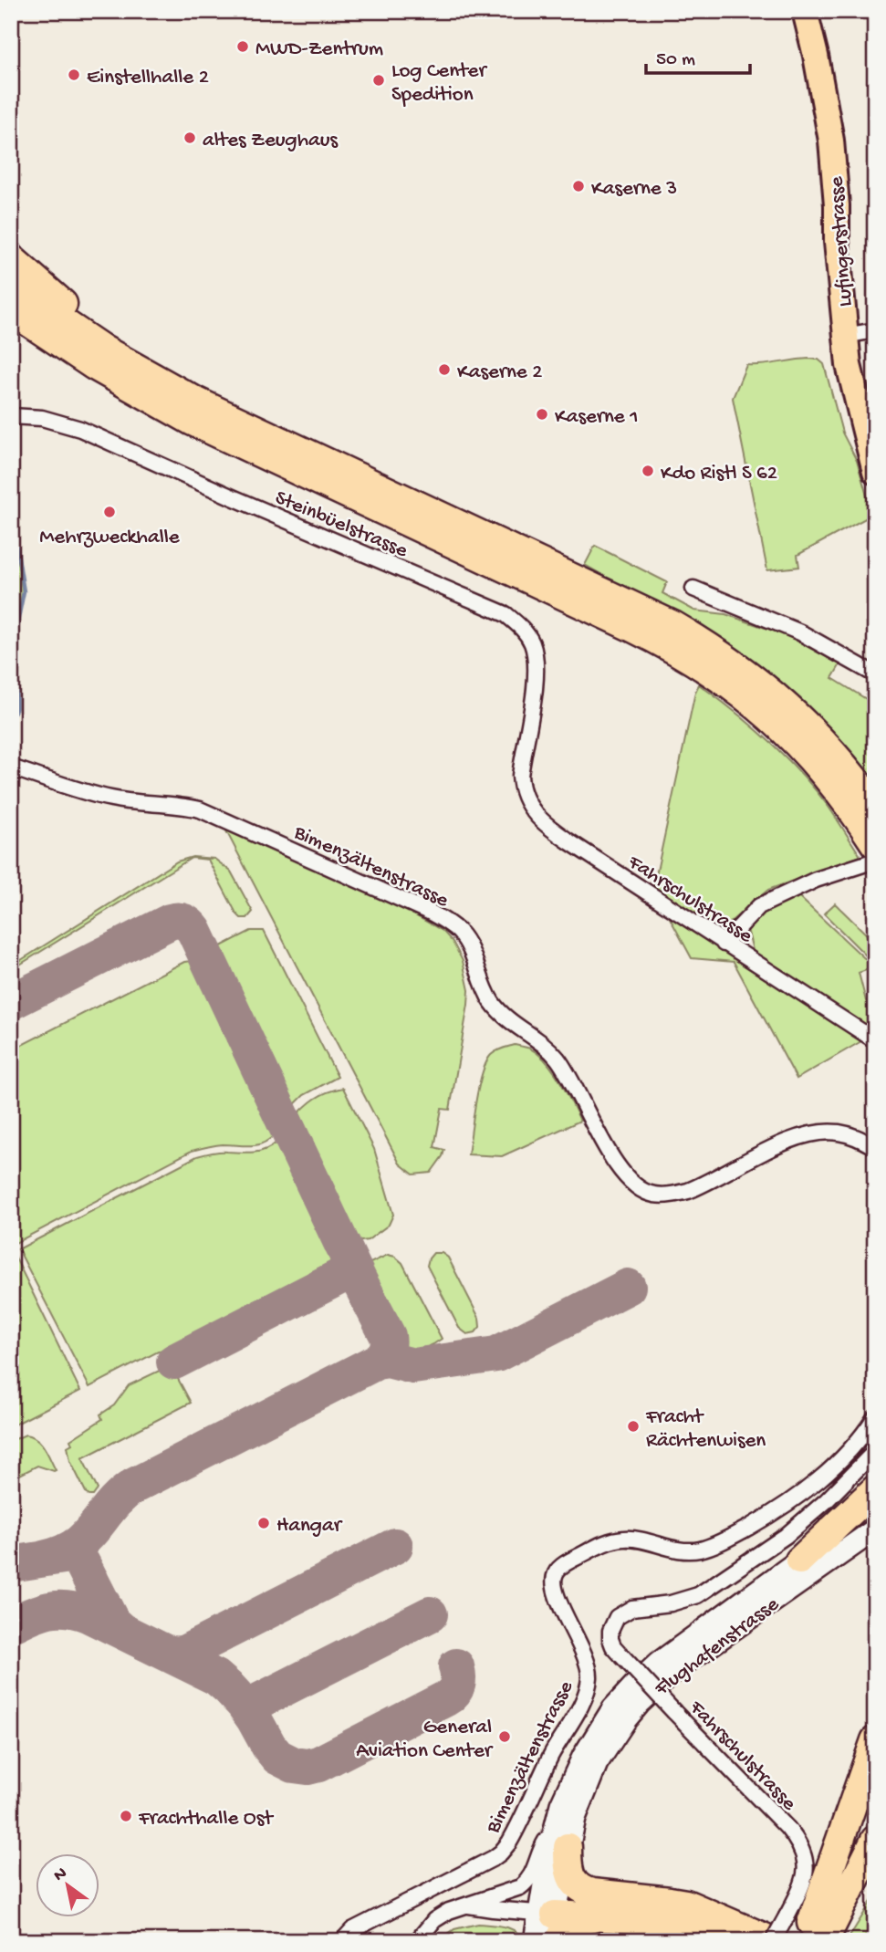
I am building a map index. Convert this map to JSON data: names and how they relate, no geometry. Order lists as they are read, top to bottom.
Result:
{
  "streets": {
    "main road": ["Lufingerstrasse", "Flughafenstrasse"],
    "street": ["Steinbüelstrasse", "Bimenzältenstrasse", "Fahrschulstrasse"]
  },
  "crossings": [
    ["Steinbüelstrasse", "Fahrschulstrasse"]
  ],
  "places": [
    "MWD-Zentrum",
    "Einstellhalle 2",
    "Log Center Spedition",
    "altes Zeughaus",
    "Kaserne 3",
    "Kaserne 2",
    "Kaserne 1",
    "Kdo Ristl S 62",
    "Mehrzweckhalle",
    "Fracht Rächtenwisen",
    "Hangar",
    "General Aviation Center",
    "Frachthalle Ost"
  ],
  "scale_bar": "50 m",
  "north": "top left"
}
